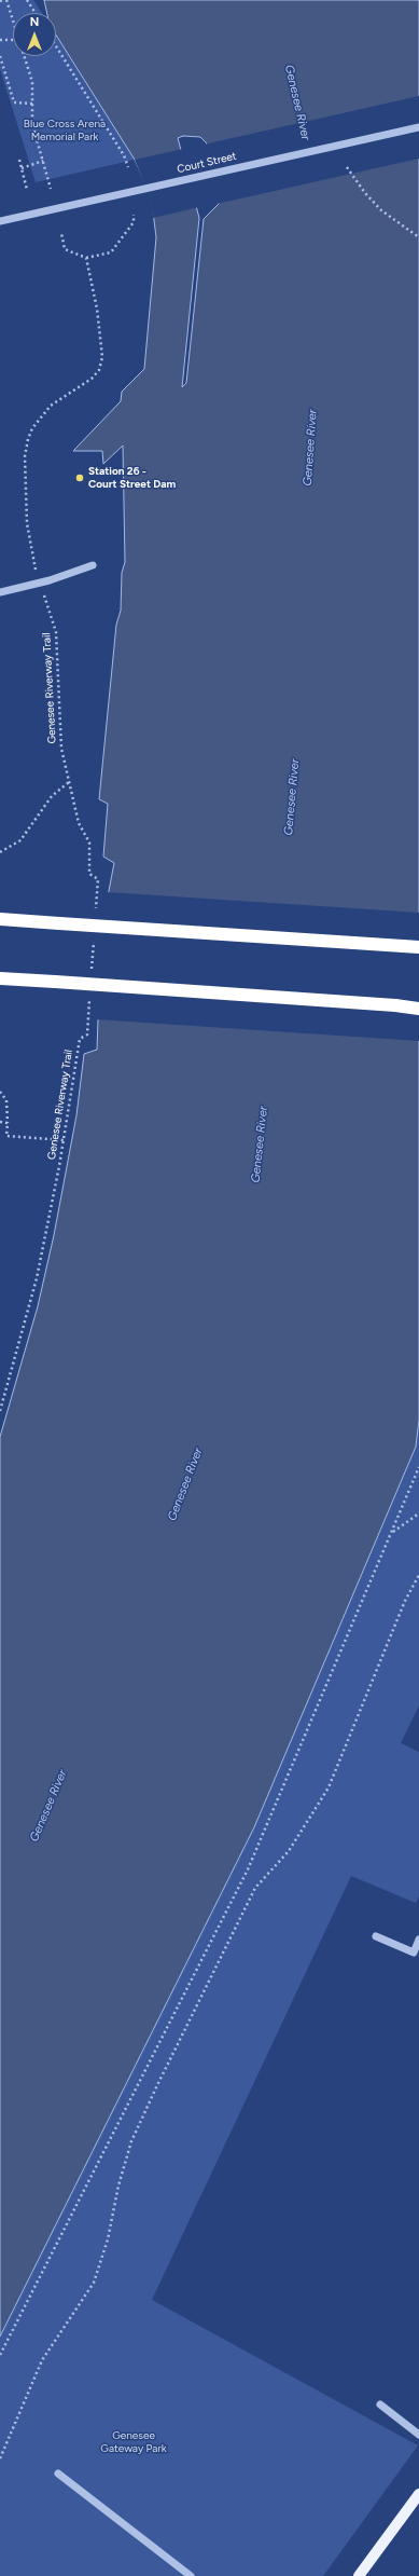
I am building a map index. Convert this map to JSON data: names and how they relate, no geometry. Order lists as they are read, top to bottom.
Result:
{
  "streets": {
    "street": ["Court Street"],
    "path": ["Genesee Riverway Trail"]
  },
  "water": ["Genesee River"],
  "parks": ["Blue Cross Arena Memorial Park", "Genesee Gateway Park"],
  "places": ["Station 26 - Court Street Dam"],
  "north": "top"
}
